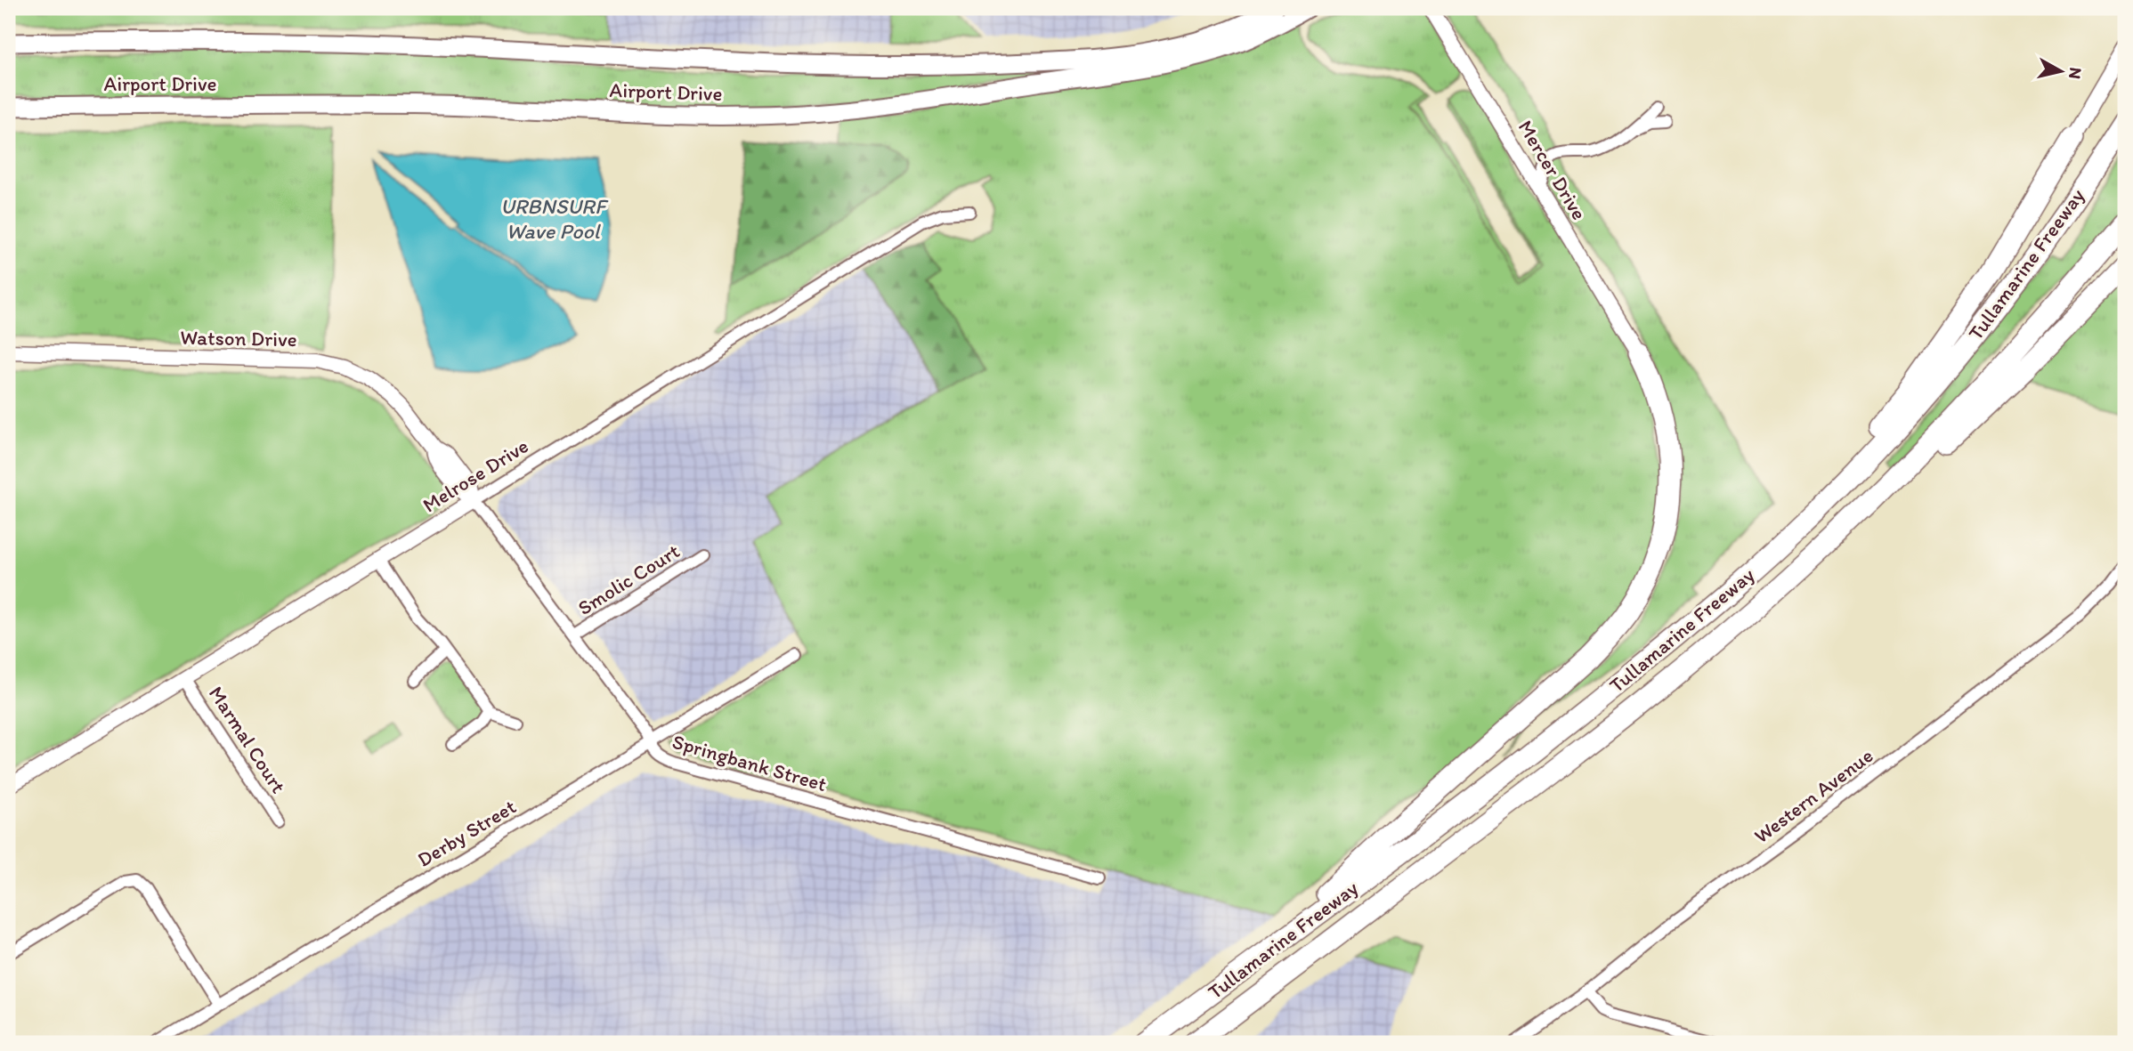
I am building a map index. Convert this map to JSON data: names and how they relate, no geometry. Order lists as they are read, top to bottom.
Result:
{
  "streets": {
    "highway": ["Tullamarine Freeway"],
    "main road": ["Airport Drive"],
    "street": [
      "Mercer Drive",
      "Watson Drive",
      "Melrose Drive",
      "Smolic Court",
      "Marmal Court",
      "Springbank Street",
      "Western Avenue",
      "Derby Street"
    ]
  },
  "crossings": [
    ["Watson Drive", "Melrose Drive"],
    ["Watson Drive", "Springbank Street"],
    ["Melrose Drive", "Marmal Court"],
    ["Melrose Drive", "Springbank Street"],
    ["Smolic Court", "Springbank Street"],
    ["Springbank Street", "Derby Street"]
  ],
  "water": ["URBNSURF Wave Pool"],
  "north": "right"
}
